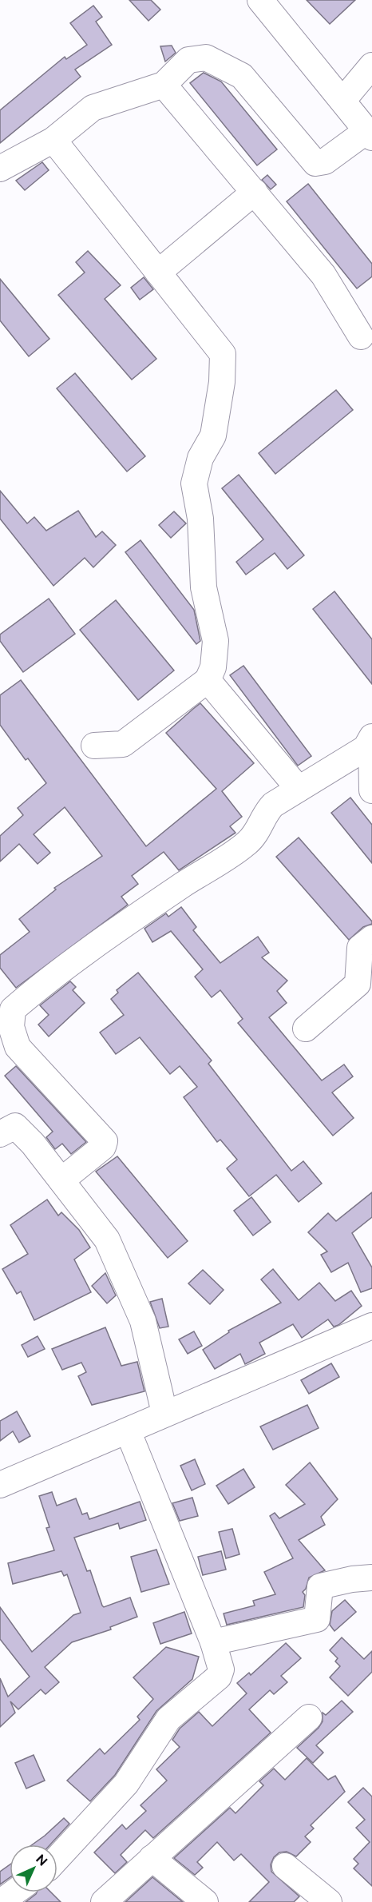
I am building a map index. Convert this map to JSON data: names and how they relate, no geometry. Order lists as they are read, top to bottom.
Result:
{
  "north": "top right"
}
